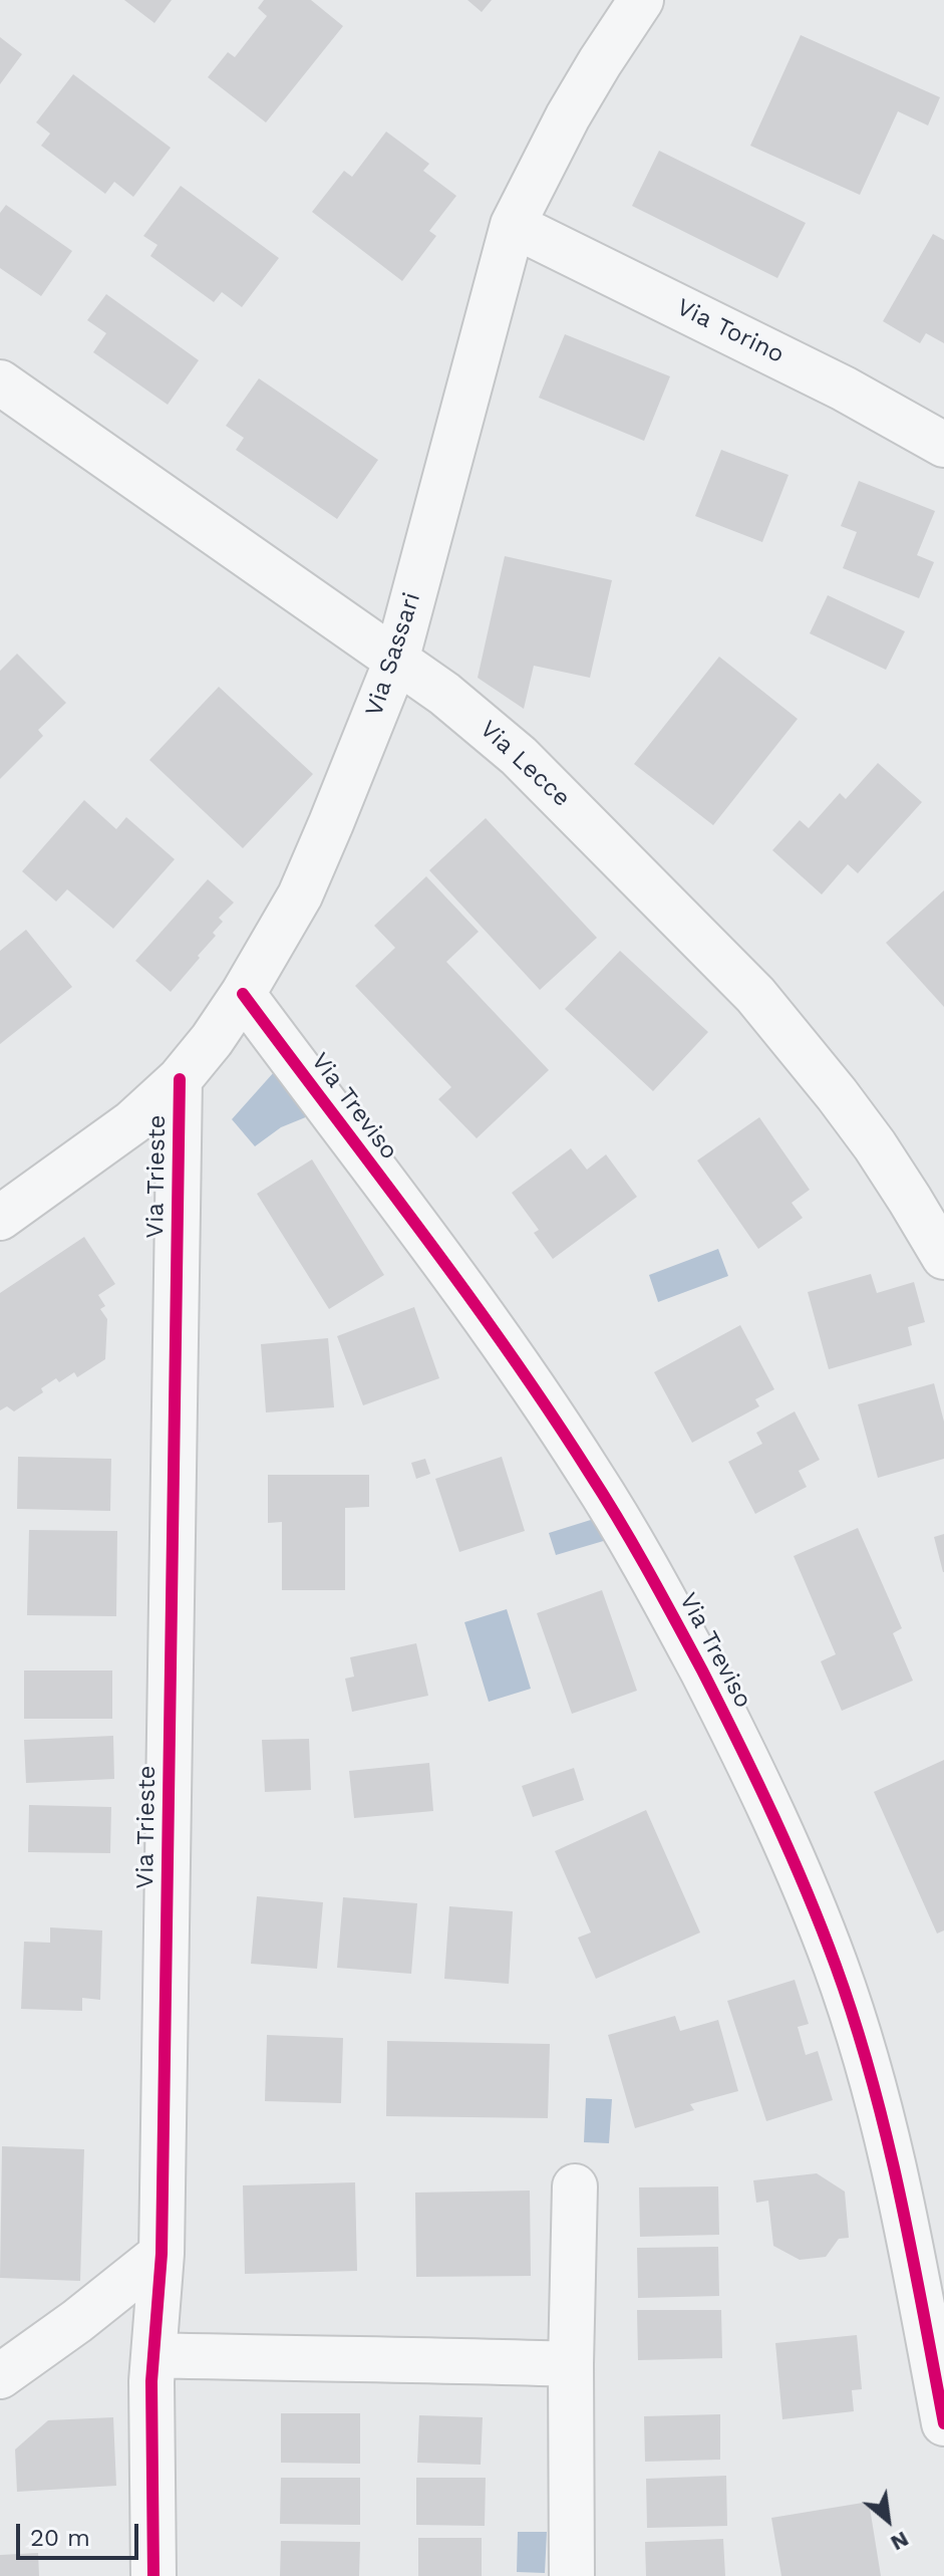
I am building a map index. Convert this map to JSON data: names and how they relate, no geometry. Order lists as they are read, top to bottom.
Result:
{
  "streets": {
    "street": [
      "Via Torino",
      "Via Sassari",
      "Via Lecce",
      "Via Treviso",
      "Via Trieste"
    ]
  },
  "crossings": [
    ["Via Torino", "Via Sassari"],
    ["Via Sassari", "Via Lecce"],
    ["Via Sassari", "Via Treviso"],
    ["Via Sassari", "Via Trieste"]
  ],
  "scale_bar": "20 m",
  "north": "bottom right"
}
